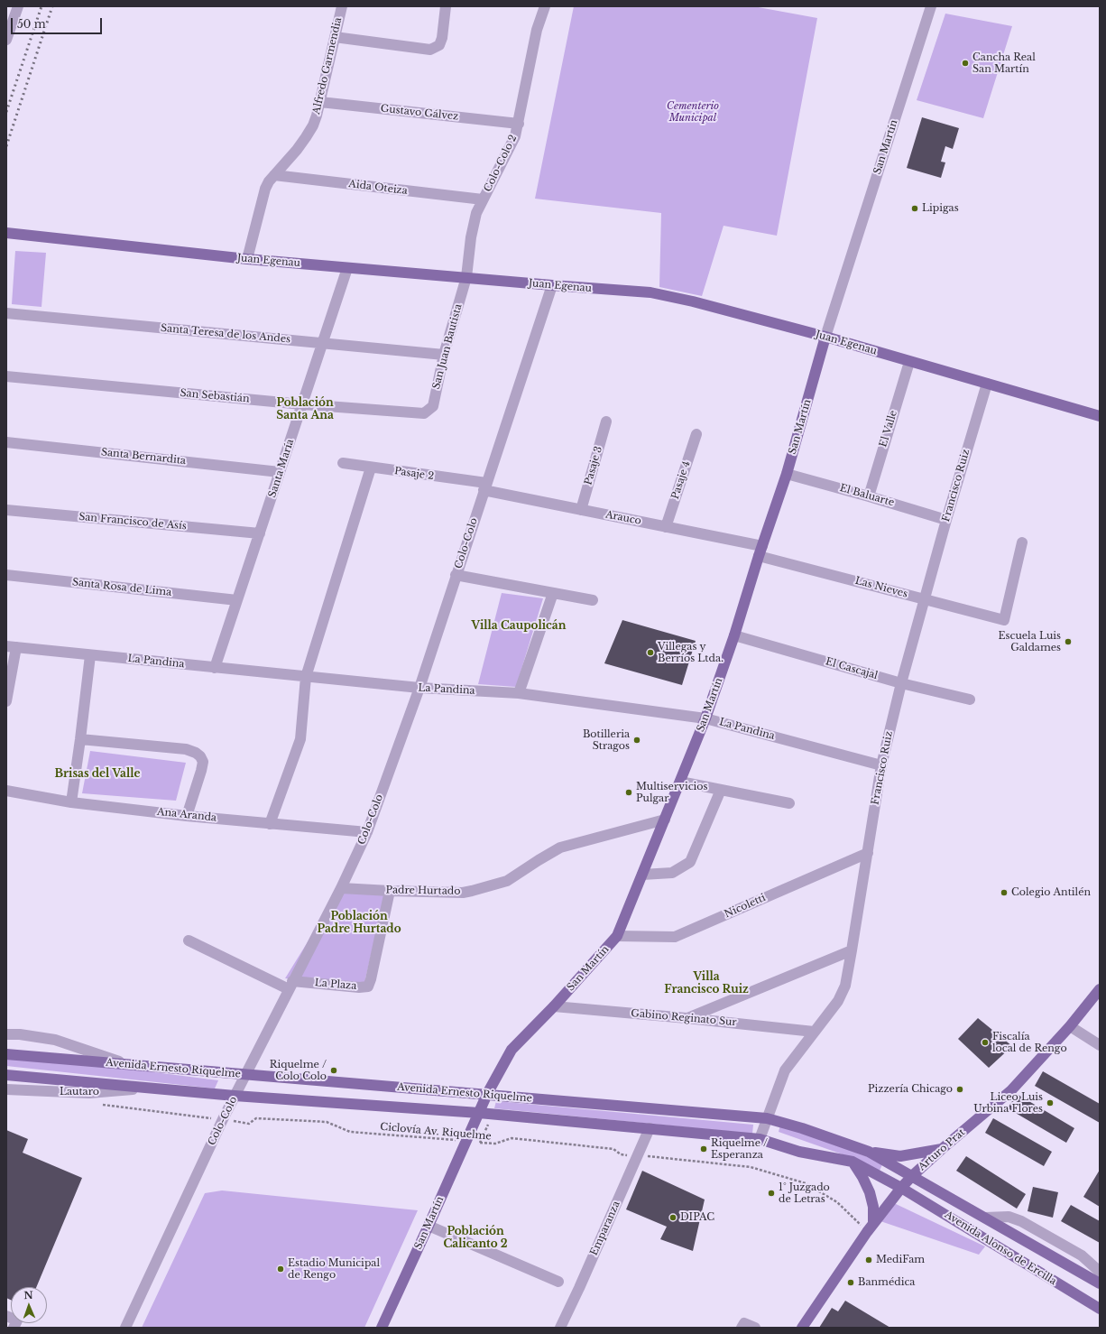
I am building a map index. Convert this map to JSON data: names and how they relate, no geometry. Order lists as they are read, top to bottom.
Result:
{
  "streets": {
    "main road": [
      "San Martín",
      "Juan Egenau",
      "Avenida Ernesto Riquelme",
      "Arturo Prat",
      "Avenida Alonso de Ercilla"
    ],
    "street": [
      "Alfredo Garmendia",
      "Gustavo Gálvez",
      "Colo-Colo 2",
      "Aida Oteiza",
      "Santa Teresa de los Andes",
      "San Juan Bautista",
      "San Sebastián",
      "El Valle",
      "Santa Bernardita",
      "Pasaje 3",
      "Santa María",
      "Pasaje 2",
      "Pasaje 4",
      "Francisco Ruiz",
      "El Baluarte",
      "Arauco",
      "San Francisco de Asís",
      "Colo-Colo",
      "Santa Rosa de Lima",
      "Las Nieves",
      "La Pandina",
      "El Cascajal",
      "Ana Aranda",
      "Padre Hurtado",
      "Nicoletti",
      "La Plaza",
      "Gabino Reginato Sur",
      "Lautaro",
      "Emparanza"
    ],
    "path": ["Ciclovía Av. Riquelme"]
  },
  "crossings": [
    ["Alfredo Garmendia", "Gustavo Gálvez"],
    ["Alfredo Garmendia", "Aida Oteiza"],
    ["Alfredo Garmendia", "Juan Egenau"],
    ["Gustavo Gálvez", "Colo-Colo 2"],
    ["San Martín", "Juan Egenau"],
    ["San Martín", "El Baluarte"],
    ["San Martín", "Arauco"],
    ["San Martín", "Las Nieves"],
    ["San Martín", "La Pandina"],
    ["San Martín", "El Cascajal"],
    ["San Martín", "Padre Hurtado"],
    ["San Martín", "Nicoletti"],
    ["San Martín", "Gabino Reginato Sur"],
    ["San Martín", "Avenida Ernesto Riquelme"],
    ["San Martín", "Ciclovía Av. Riquelme"],
    ["Colo-Colo 2", "Aida Oteiza"],
    ["Colo-Colo 2", "Juan Egenau"],
    ["Colo-Colo 2", "San Juan Bautista"],
    ["Juan Egenau", "San Juan Bautista"],
    ["Juan Egenau", "El Valle"],
    ["Juan Egenau", "Santa María"],
    ["Juan Egenau", "Francisco Ruiz"],
    ["Juan Egenau", "Colo-Colo"],
    ["Santa Teresa de los Andes", "San Juan Bautista"],
    ["Santa Teresa de los Andes", "Santa María"],
    ["San Juan Bautista", "San Sebastián"],
    ["San Sebastián", "Santa María"],
    ["El Valle", "El Baluarte"],
    ["Santa Bernardita", "Santa María"],
    ["Pasaje 3", "Arauco"],
    ["Santa María", "San Francisco de Asís"],
    ["Santa María", "Santa Rosa de Lima"],
    ["Santa María", "La Pandina"],
    ["Pasaje 2", "Arauco"],
    ["Pasaje 2", "Colo-Colo"],
    ["Pasaje 4", "Arauco"],
    ["Francisco Ruiz", "El Baluarte"],
    ["Francisco Ruiz", "Las Nieves"],
    ["Francisco Ruiz", "La Pandina"],
    ["Francisco Ruiz", "El Cascajal"],
    ["Francisco Ruiz", "Nicoletti"],
    ["Francisco Ruiz", "Gabino Reginato Sur"],
    ["Francisco Ruiz", "Avenida Ernesto Riquelme"],
    ["Arauco", "Colo-Colo"],
    ["Arauco", "Las Nieves"],
    ["Colo-Colo", "La Pandina"],
    ["Colo-Colo", "Ana Aranda"],
    ["Colo-Colo", "Padre Hurtado"],
    ["Colo-Colo", "La Plaza"],
    ["Colo-Colo", "Avenida Ernesto Riquelme"],
    ["Colo-Colo", "Ciclovía Av. Riquelme"],
    ["Padre Hurtado", "La Plaza"],
    ["Avenida Ernesto Riquelme", "Lautaro"],
    ["Avenida Ernesto Riquelme", "Arturo Prat"],
    ["Avenida Ernesto Riquelme", "Emparanza"],
    ["Avenida Ernesto Riquelme", "Avenida Alonso de Ercilla"],
    ["Ciclovía Av. Riquelme", "Arturo Prat"],
    ["Ciclovía Av. Riquelme", "Emparanza"],
    ["Arturo Prat", "Avenida Alonso de Ercilla"]
  ],
  "districts": [
    "Población Santa Ana",
    "Villa Caupolicán",
    "Brisas del Valle",
    "Población Padre Hurtado",
    "Villa Francisco Ruiz",
    "Población Calicanto 2"
  ],
  "parks": ["Cementerio Municipal"],
  "places": [
    "Cancha Real San Martín",
    "Lipigas",
    "Escuela Luis Galdames",
    "Villegas y Berríos Ltda.",
    "Botilleria Stragos",
    "Multiservicios Pulgar",
    "Colegio Antilén",
    "Fiscalía local de Rengo",
    "Riquelme / Colo Colo",
    "Pizzería Chicago",
    "Liceo Luis Urbina Flores",
    "Riquelme / Esperanza",
    "1° Juzgado de Letras",
    "DIPAC",
    "MediFam",
    "Estadio Municipal de Rengo",
    "Banmédica"
  ],
  "scale_bar": "50 m",
  "north": "top"
}
